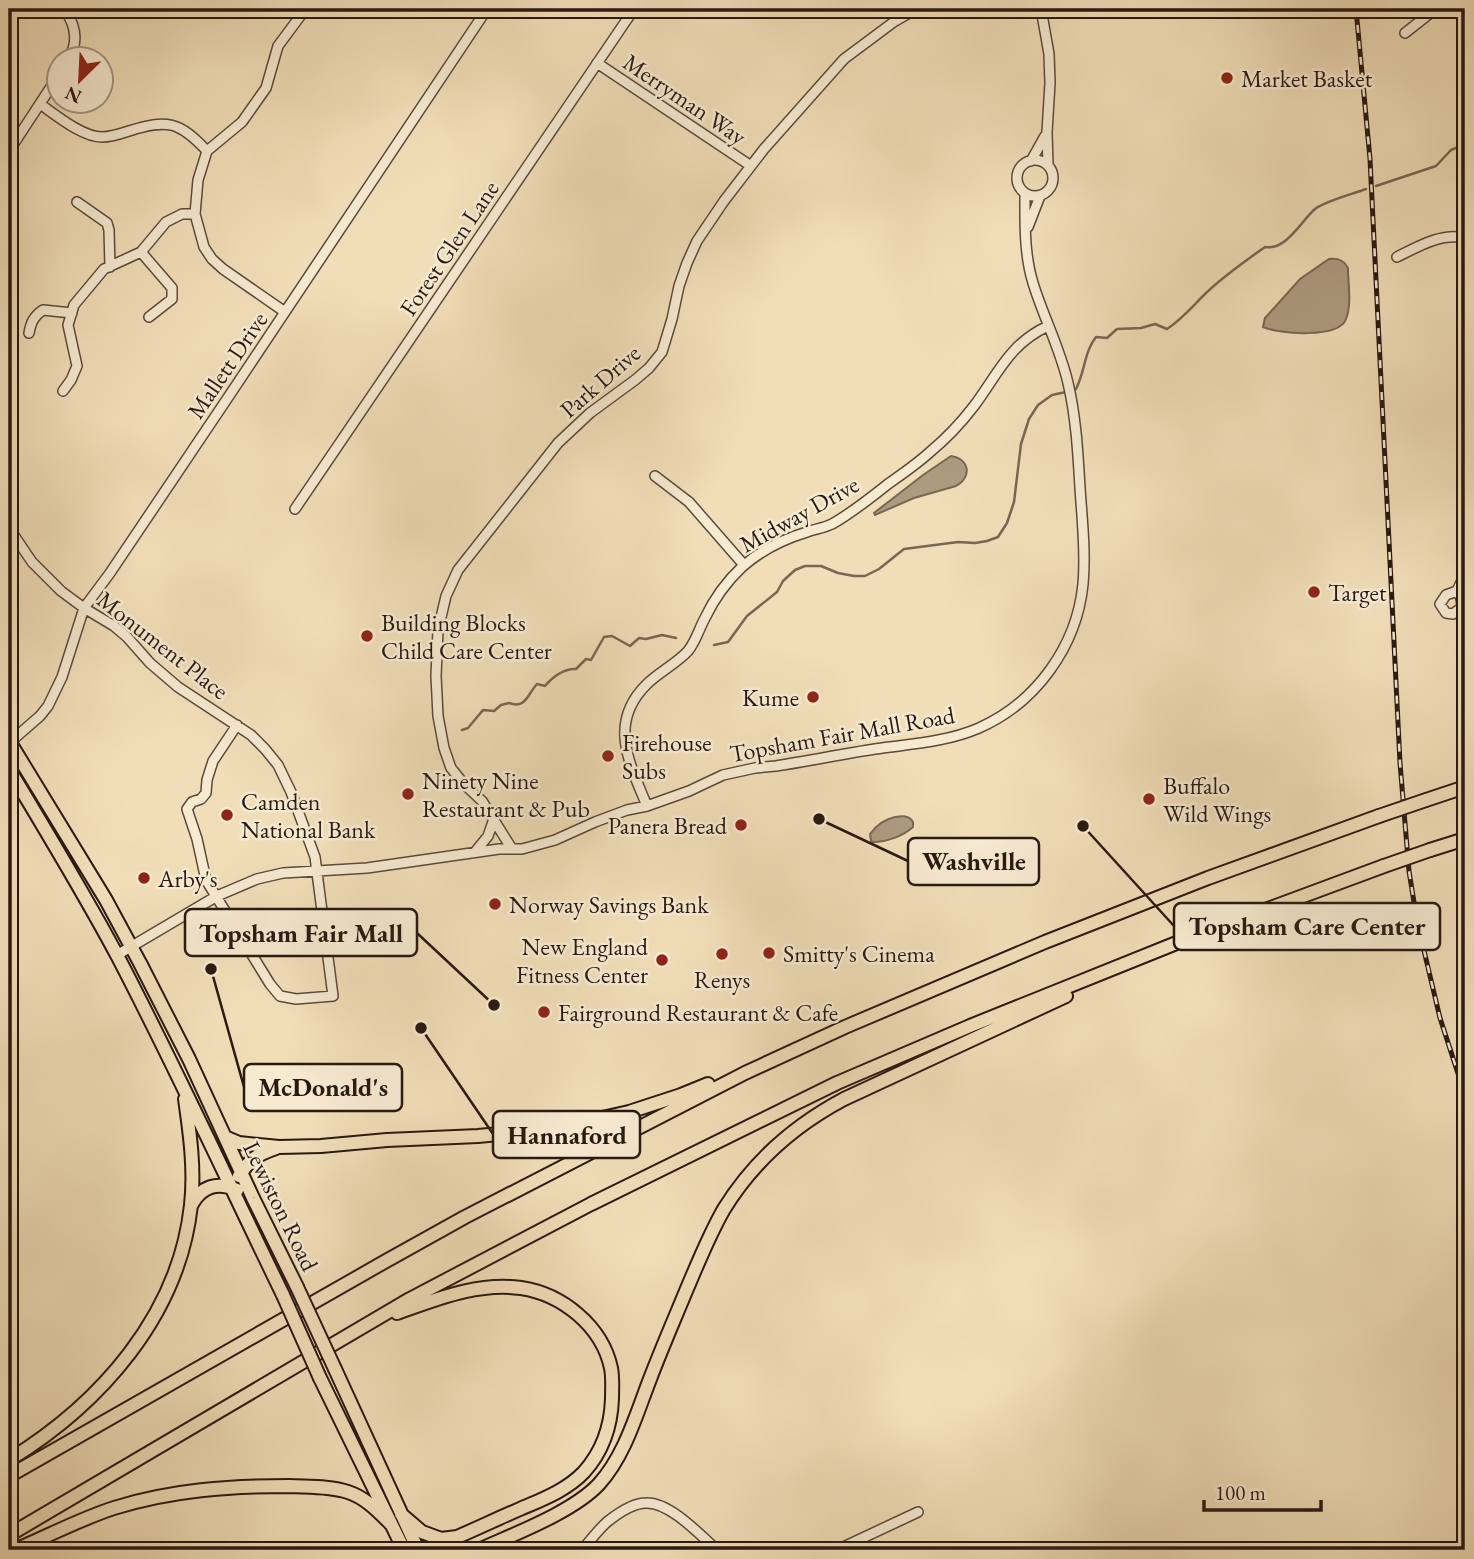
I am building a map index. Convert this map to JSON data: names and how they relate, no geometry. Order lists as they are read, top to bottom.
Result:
{
  "streets": {
    "highway": ["Lewiston Road"],
    "street": [
      "Merryman Way",
      "Forest Glen Lane",
      "Mallett Drive",
      "Park Drive",
      "Midway Drive",
      "Monument Place",
      "Topsham Fair Mall Road"
    ]
  },
  "crossings": [
    ["Merryman Way", "Forest Glen Lane"],
    ["Merryman Way", "Park Drive"],
    ["Mallett Drive", "Monument Place"],
    ["Mallett Drive", "Lewiston Road"],
    ["Park Drive", "Topsham Fair Mall Road"],
    ["Midway Drive", "Topsham Fair Mall Road"],
    ["Monument Place", "Topsham Fair Mall Road"],
    ["Topsham Fair Mall Road", "Lewiston Road"]
  ],
  "places": [
    "Market Basket",
    "Target",
    "Building Blocks Child Care Center",
    "Kume",
    "Firehouse Subs",
    "Ninety Nine Restaurant & Pub",
    "Buffalo Wild Wings",
    "Camden National Bank",
    "Washville",
    "Panera Bread",
    "Topsham Care Center",
    "Arby's",
    "Norway Savings Bank",
    "Smitty's Cinema",
    "Renys",
    "New England Fitness Center",
    "McDonald's",
    "Topsham Fair Mall",
    "Fairground Restaurant & Cafe",
    "Hannaford"
  ],
  "scale_bar": "100 m",
  "north": "bottom left"
}
